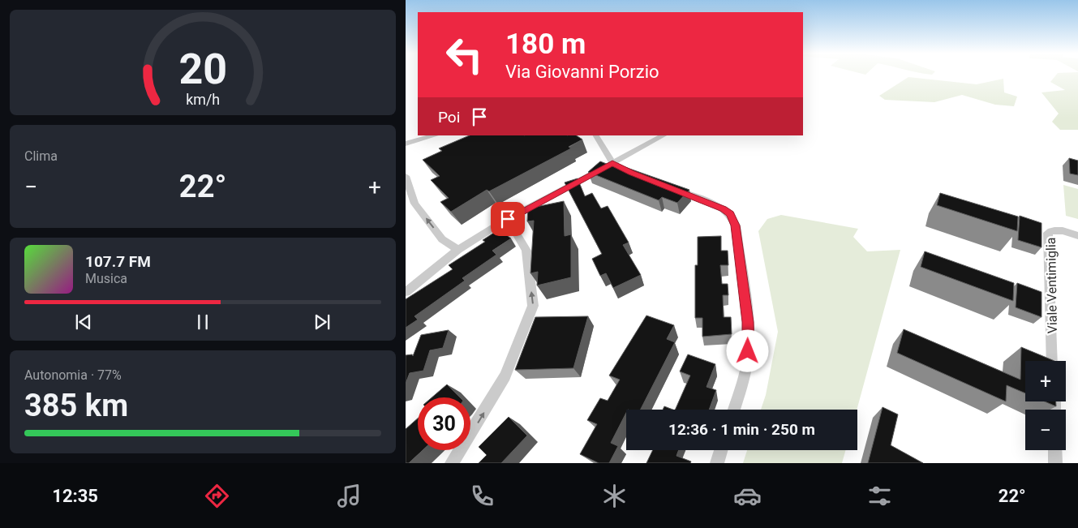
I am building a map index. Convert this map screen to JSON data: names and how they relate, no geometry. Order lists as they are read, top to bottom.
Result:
{
  "streets": {
    "street": ["Viale Ventimiglia"]
  },
  "page": {
    "turn": ["180 m", "Via Giovanni Porzio"],
    "then": "Poi",
    "tile": [
      "Clima",
      ["Autonomia · 77%", "385 km"]
    ],
    "heat": ["−", "22°", "+"],
    "song": ["107.7 FM", "Musica"],
    "map_buttons": ["+", "−"],
    "limit": "30",
    "trip": "12:36 · 1 min · 250 m",
    "tabs": ["12:35", "22°"],
    "gauge": ["20", "km/h"]
  }
}
